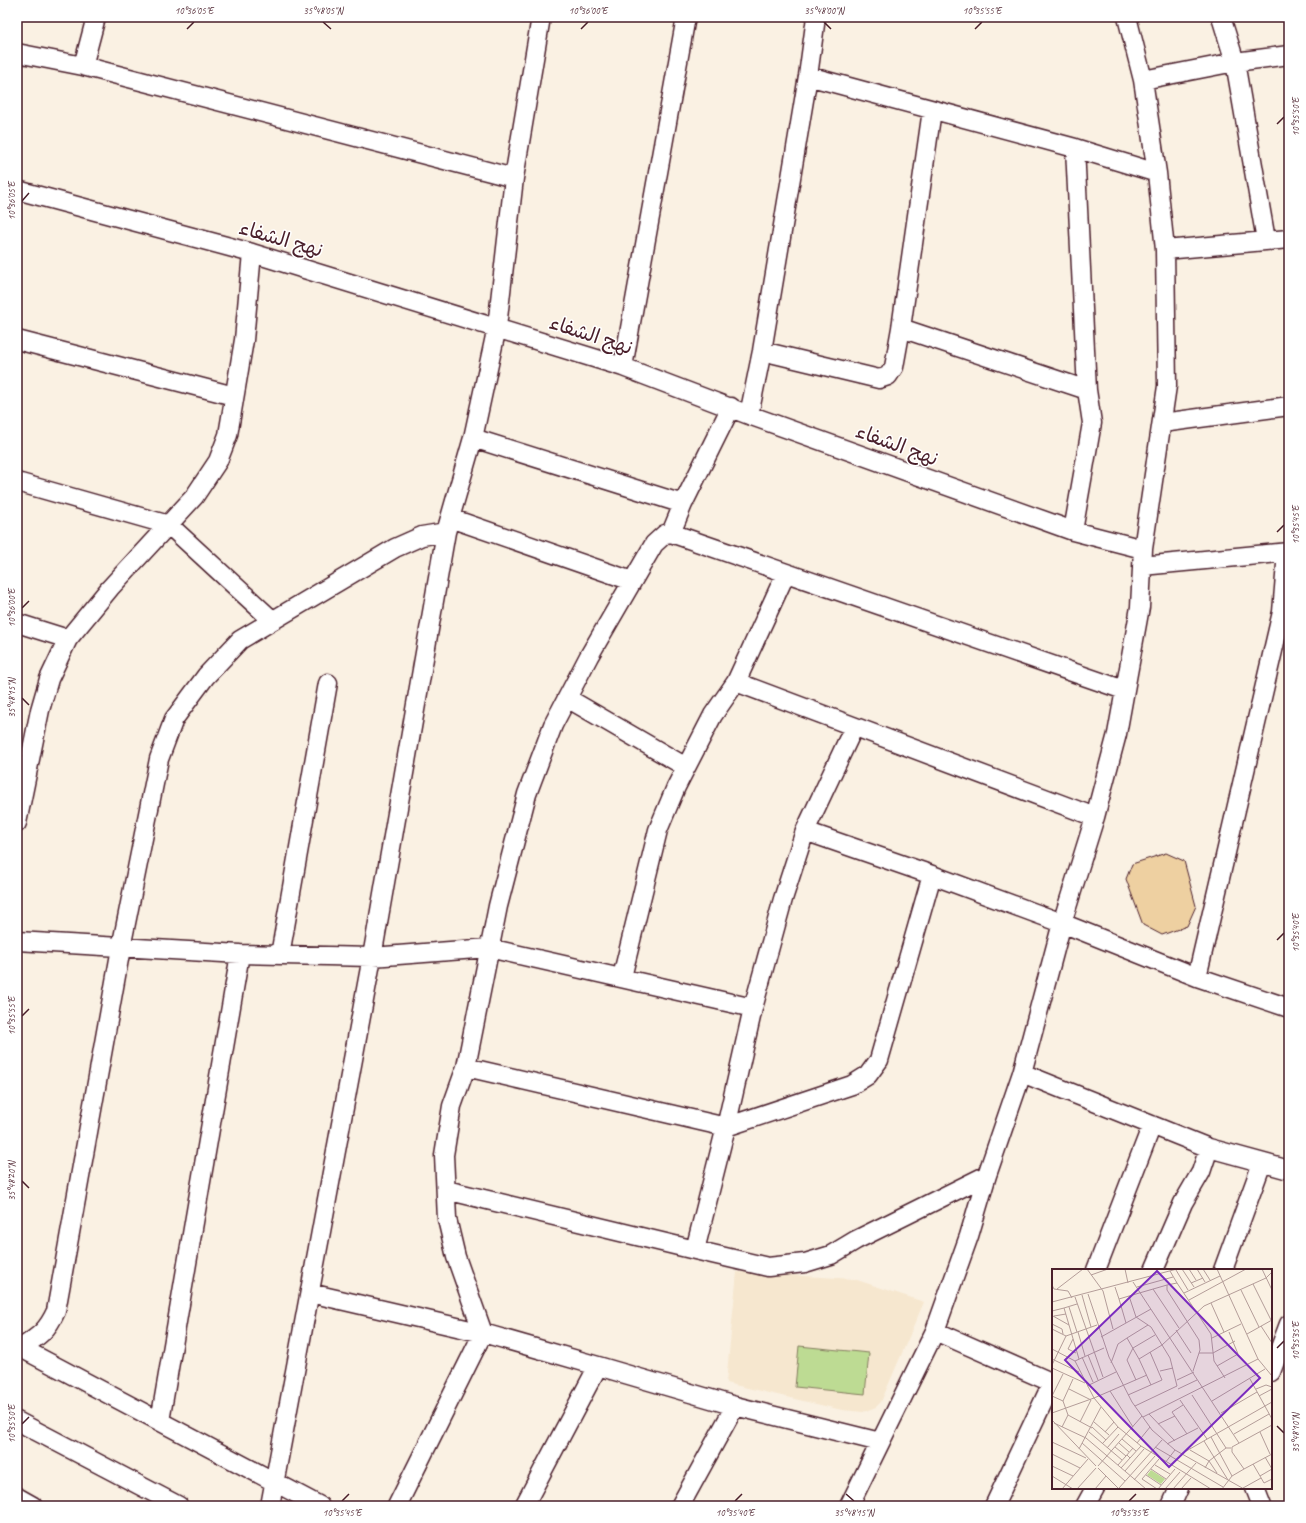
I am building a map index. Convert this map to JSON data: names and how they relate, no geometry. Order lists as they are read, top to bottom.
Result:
{
  "streets": {
    "street": ["نهج الشفاء"]
  },
  "coordinates": [
    "10°36'05\"E",
    "35°48'05\"N",
    "10°36'00\"E",
    "35°48'00\"N",
    "10°35'55\"E",
    "10°35'50\"E",
    "10°35'45\"E",
    "35°48'15\"N",
    "10°35'40\"E",
    "35°48'20\"N",
    "10°35'35\"E",
    "35°48'10\"N"
  ]
}
